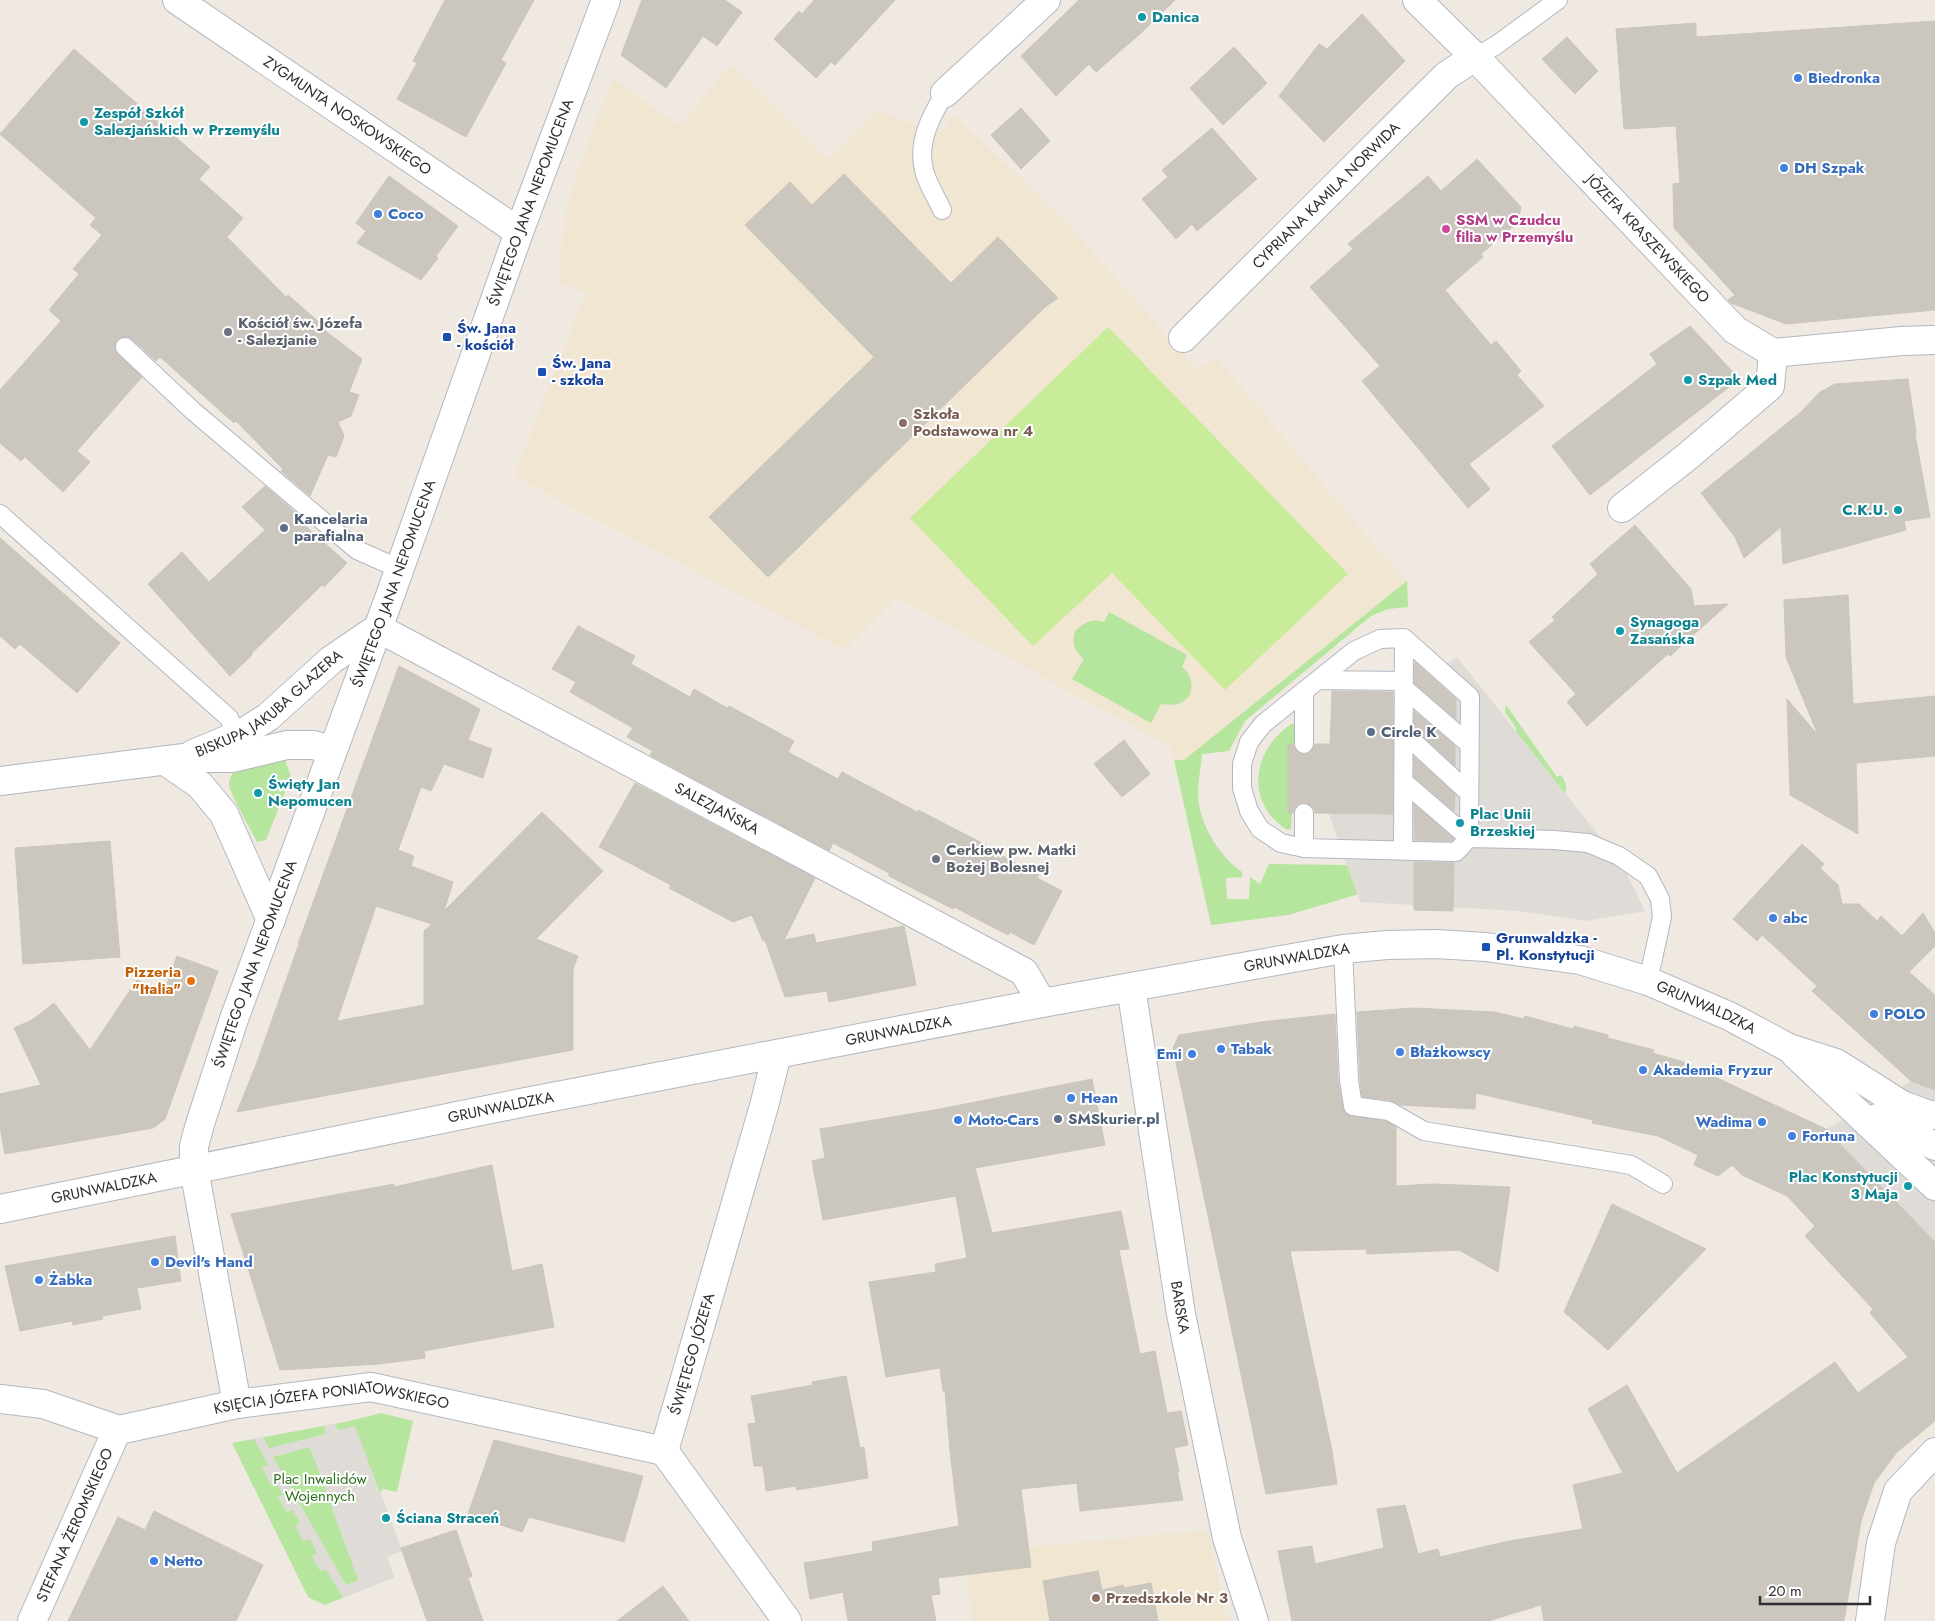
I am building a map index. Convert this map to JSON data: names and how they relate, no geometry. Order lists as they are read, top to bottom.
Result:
{
  "streets": {
    "street": [
      "ZYGMUNTA NOSKOWSKIEGO",
      "CYPRIANA KAMILA NORWIDA",
      "ŚWIĘTEGO JANA NEPOMUCENA",
      "JÓZEFA KRASZEWSKIEGO",
      "BISKUPA JAKUBA GLAZERA",
      "SALEZJAŃSKA",
      "GRUNWALDZKA",
      "BARSKA",
      "ŚWIĘTEGO JÓZEFA",
      "KSIĘCIA JÓZEFA PONIATOWSKIEGO",
      "STEFANA ŻEROMSKIEGO"
    ]
  },
  "crossings": [
    ["ZYGMUNTA NOSKOWSKIEGO", "ŚWIĘTEGO JANA NEPOMUCENA"],
    ["CYPRIANA KAMILA NORWIDA", "JÓZEFA KRASZEWSKIEGO"],
    ["ŚWIĘTEGO JANA NEPOMUCENA", "BISKUPA JAKUBA GLAZERA"],
    ["ŚWIĘTEGO JANA NEPOMUCENA", "SALEZJAŃSKA"],
    ["ŚWIĘTEGO JANA NEPOMUCENA", "GRUNWALDZKA"],
    ["ŚWIĘTEGO JANA NEPOMUCENA", "KSIĘCIA JÓZEFA PONIATOWSKIEGO"],
    ["BISKUPA JAKUBA GLAZERA", "SALEZJAŃSKA"],
    ["SALEZJAŃSKA", "GRUNWALDZKA"],
    ["GRUNWALDZKA", "BARSKA"],
    ["GRUNWALDZKA", "ŚWIĘTEGO JÓZEFA"],
    ["ŚWIĘTEGO JÓZEFA", "KSIĘCIA JÓZEFA PONIATOWSKIEGO"],
    ["KSIĘCIA JÓZEFA PONIATOWSKIEGO", "STEFANA ŻEROMSKIEGO"]
  ],
  "parks": ["Plac Inwalidów Wojennych"],
  "places": {
    "other": [
      "Danica",
      "Biedronka",
      "Zespół Szkół Salezjańskich w Przemyślu",
      "DH Szpak",
      "Coco",
      "SSM w Czudcu filia w Przemyślu",
      "Kościół św. Józefa - Salezjanie",
      "Szpak Med",
      "Szkoła Podstawowa nr 4",
      "C.K.U.",
      "Kancelaria parafialna",
      "Synagoga Zasańska",
      "Circle K",
      "Święty Jan Nepomucen",
      "Plac Unii Brzeskiej",
      "Cerkiew pw. Matki Bożej Bolesnej",
      "abc",
      "Pizzeria \"Italia\"",
      "POLO",
      "Tabak",
      "Błażkowscy",
      "Emi",
      "Akademia Fryzur",
      "Hean",
      "SMSkurier.pl",
      "Moto-Cars",
      "Wadima",
      "Fortuna",
      "Plac Konstytucji 3 Maja",
      "Devil's Hand",
      "Żabka",
      "Ściana Straceń",
      "Netto",
      "Przedszkole Nr 3"
    ],
    "transit": ["Św. Jana - kościół", "Św. Jana - szkoła", "Grunwaldzka - Pl. Konstytucji"]
  },
  "scale_bar": "20 m"
}
